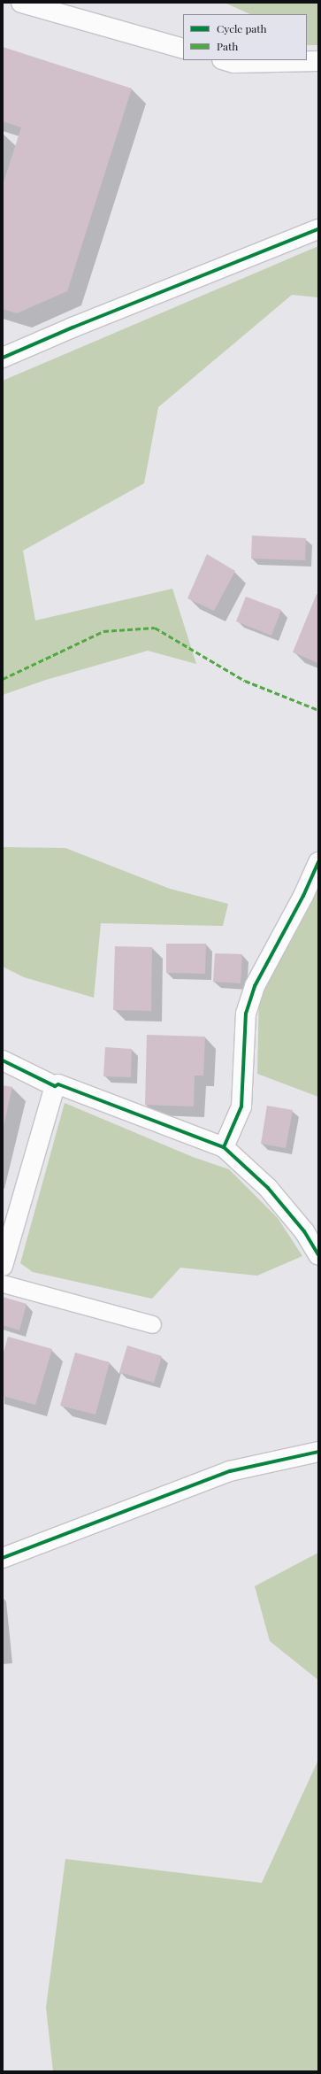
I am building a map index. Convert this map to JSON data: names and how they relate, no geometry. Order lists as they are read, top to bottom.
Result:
{
  "legend": ["Cycle path", "Path"]
}
